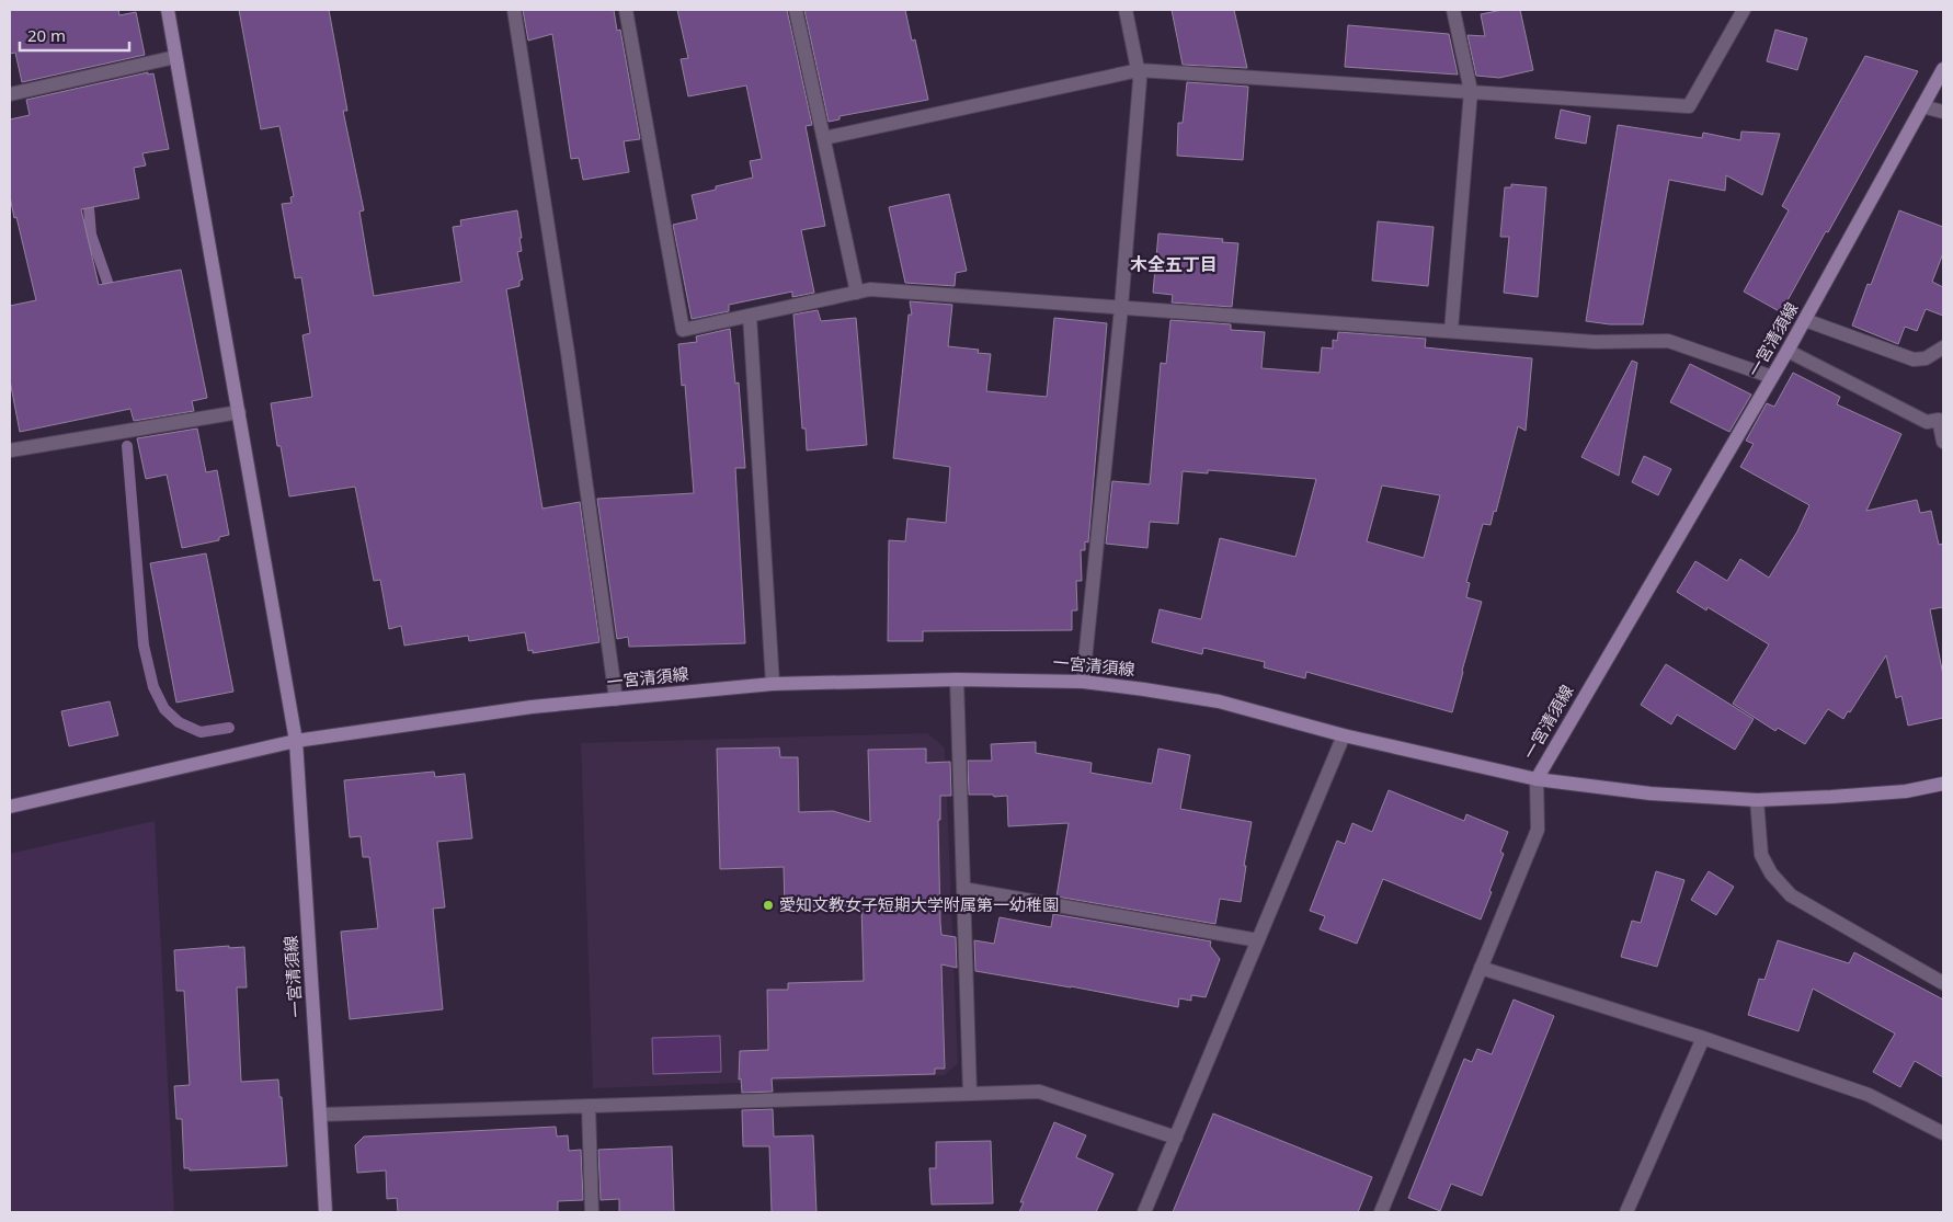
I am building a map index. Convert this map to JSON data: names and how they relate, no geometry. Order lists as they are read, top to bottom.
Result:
{
  "streets": {
    "main road": ["一宮清須線"]
  },
  "districts": ["木全五丁目"],
  "places": ["愛知文教女子短期大学附属第一幼稚園"],
  "scale_bar": "20 m"
}
